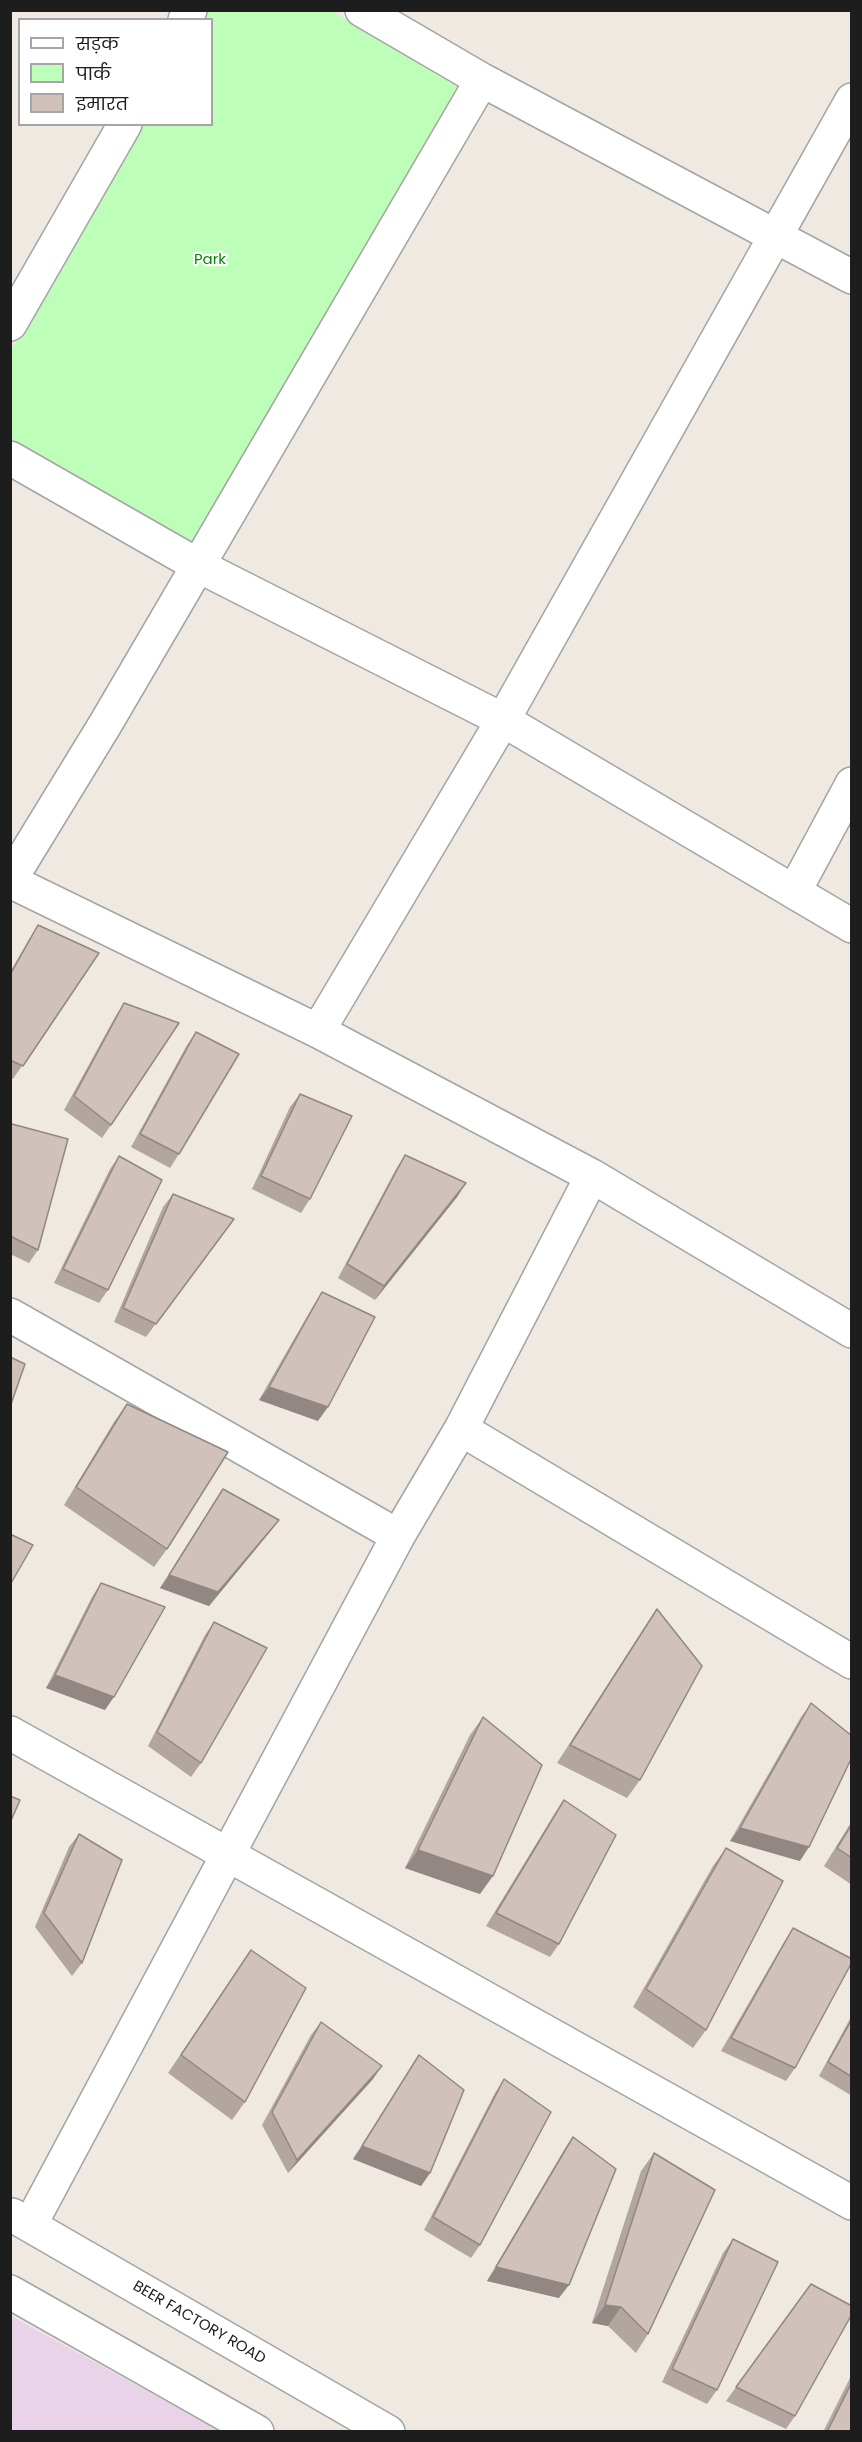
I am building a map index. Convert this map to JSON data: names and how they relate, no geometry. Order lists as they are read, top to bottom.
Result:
{
  "streets": {
    "street": ["BEER FACTORY ROAD"]
  },
  "parks": ["Park"],
  "legend": ["सड़क", "पार्क", "इमारत"]
}
